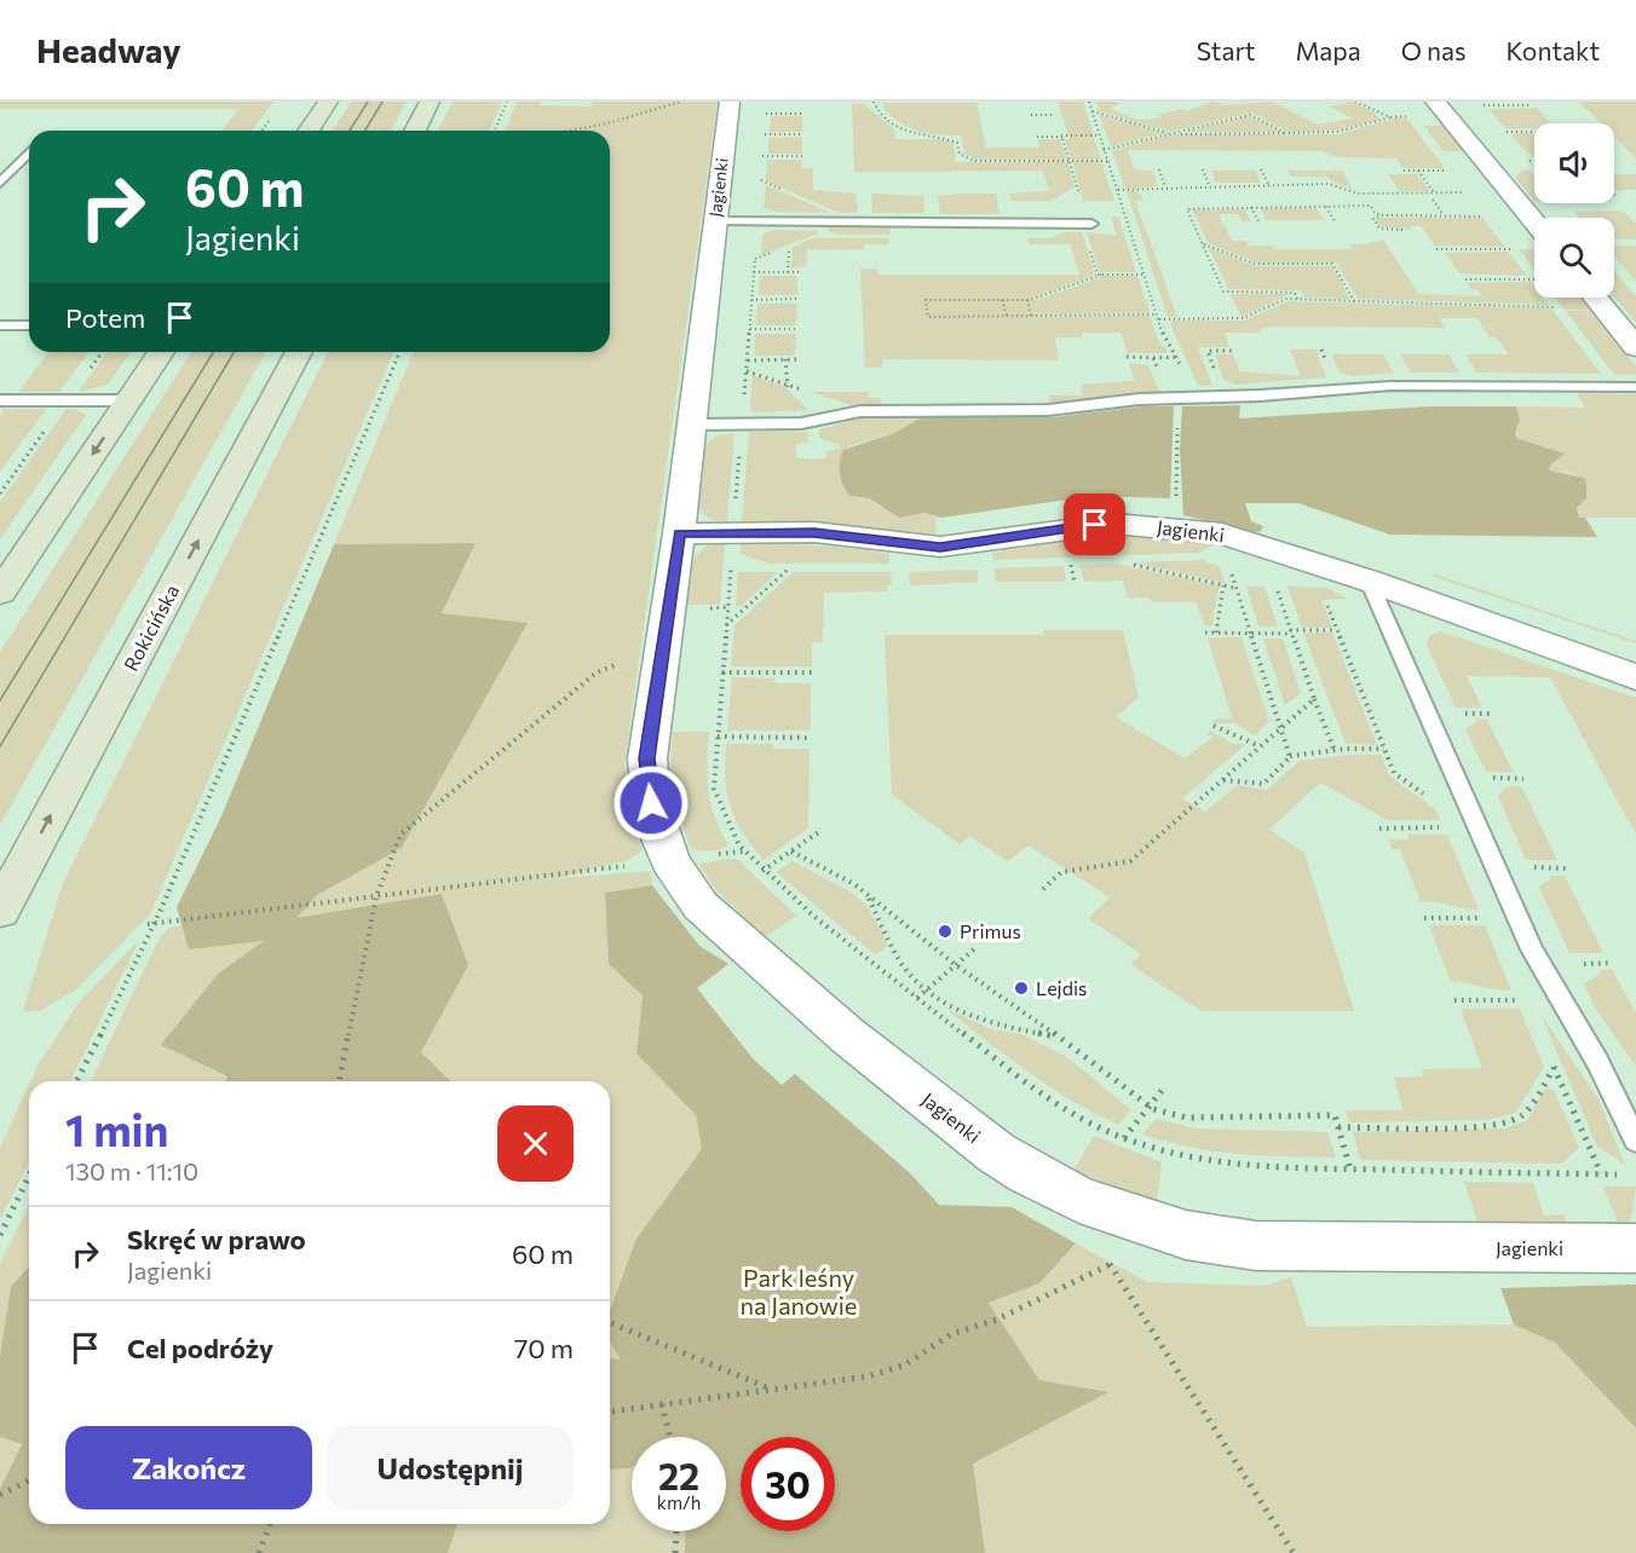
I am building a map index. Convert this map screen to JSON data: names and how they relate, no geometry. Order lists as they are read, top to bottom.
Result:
{
  "streets": {
    "main road": ["Rokicińska"],
    "street": ["Jagienki"]
  },
  "parks": ["Park leśny na Janowie"],
  "places": ["Primus", "Lejdis"],
  "page": {
    "header": "Headway",
    "nav": [
      "Start",
      "Mapa",
      "O nas",
      "Kontakt"
    ],
    "turn": ["60 m", "Jagienki"],
    "then": "Potem",
    "heading": ["1 min", "130 m · 11:10"],
    "list": [
      {
        "name": "Skręć w prawo",
        "note": "Jagienki",
        "value": "60 m"
      },
      {
        "name": "Cel podróży",
        "value": "70 m"
      }
    ],
    "buttons": ["Zakończ", "Udostępnij"],
    "speed": "22 km/h",
    "limit": "30"
  }
}
